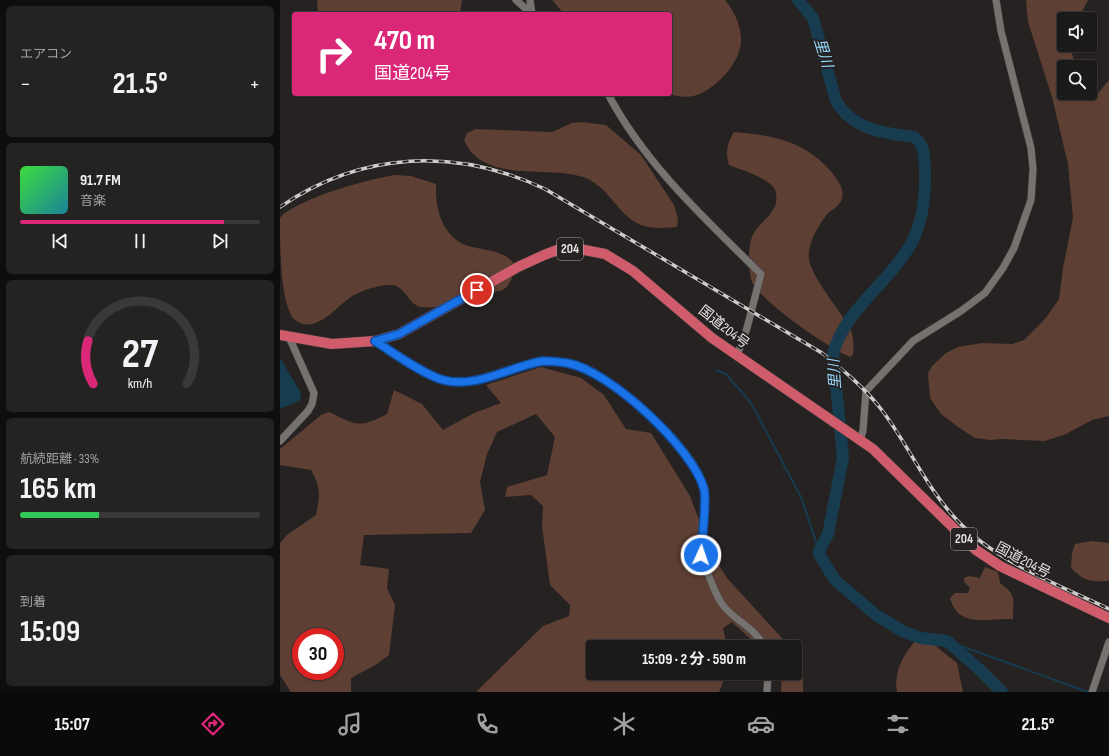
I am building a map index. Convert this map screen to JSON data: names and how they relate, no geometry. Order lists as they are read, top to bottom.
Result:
{
  "streets": {
    "highway": ["204", "国道204号"]
  },
  "water": ["里川"],
  "page": {
    "tile": [
      "エアコン",
      ["航続距離 · 33%", "165 km"],
      ["到着", "15:09"]
    ],
    "turn": ["470 m", "国道204号"],
    "heat": ["−", "21.5°", "+"],
    "song": ["91.7 FM", "音楽"],
    "limit": "30",
    "trip": "15:09 · 2 分 · 590 m",
    "tabs": ["15:07", "21.5°"],
    "gauge": ["27", "km/h"]
  }
}
